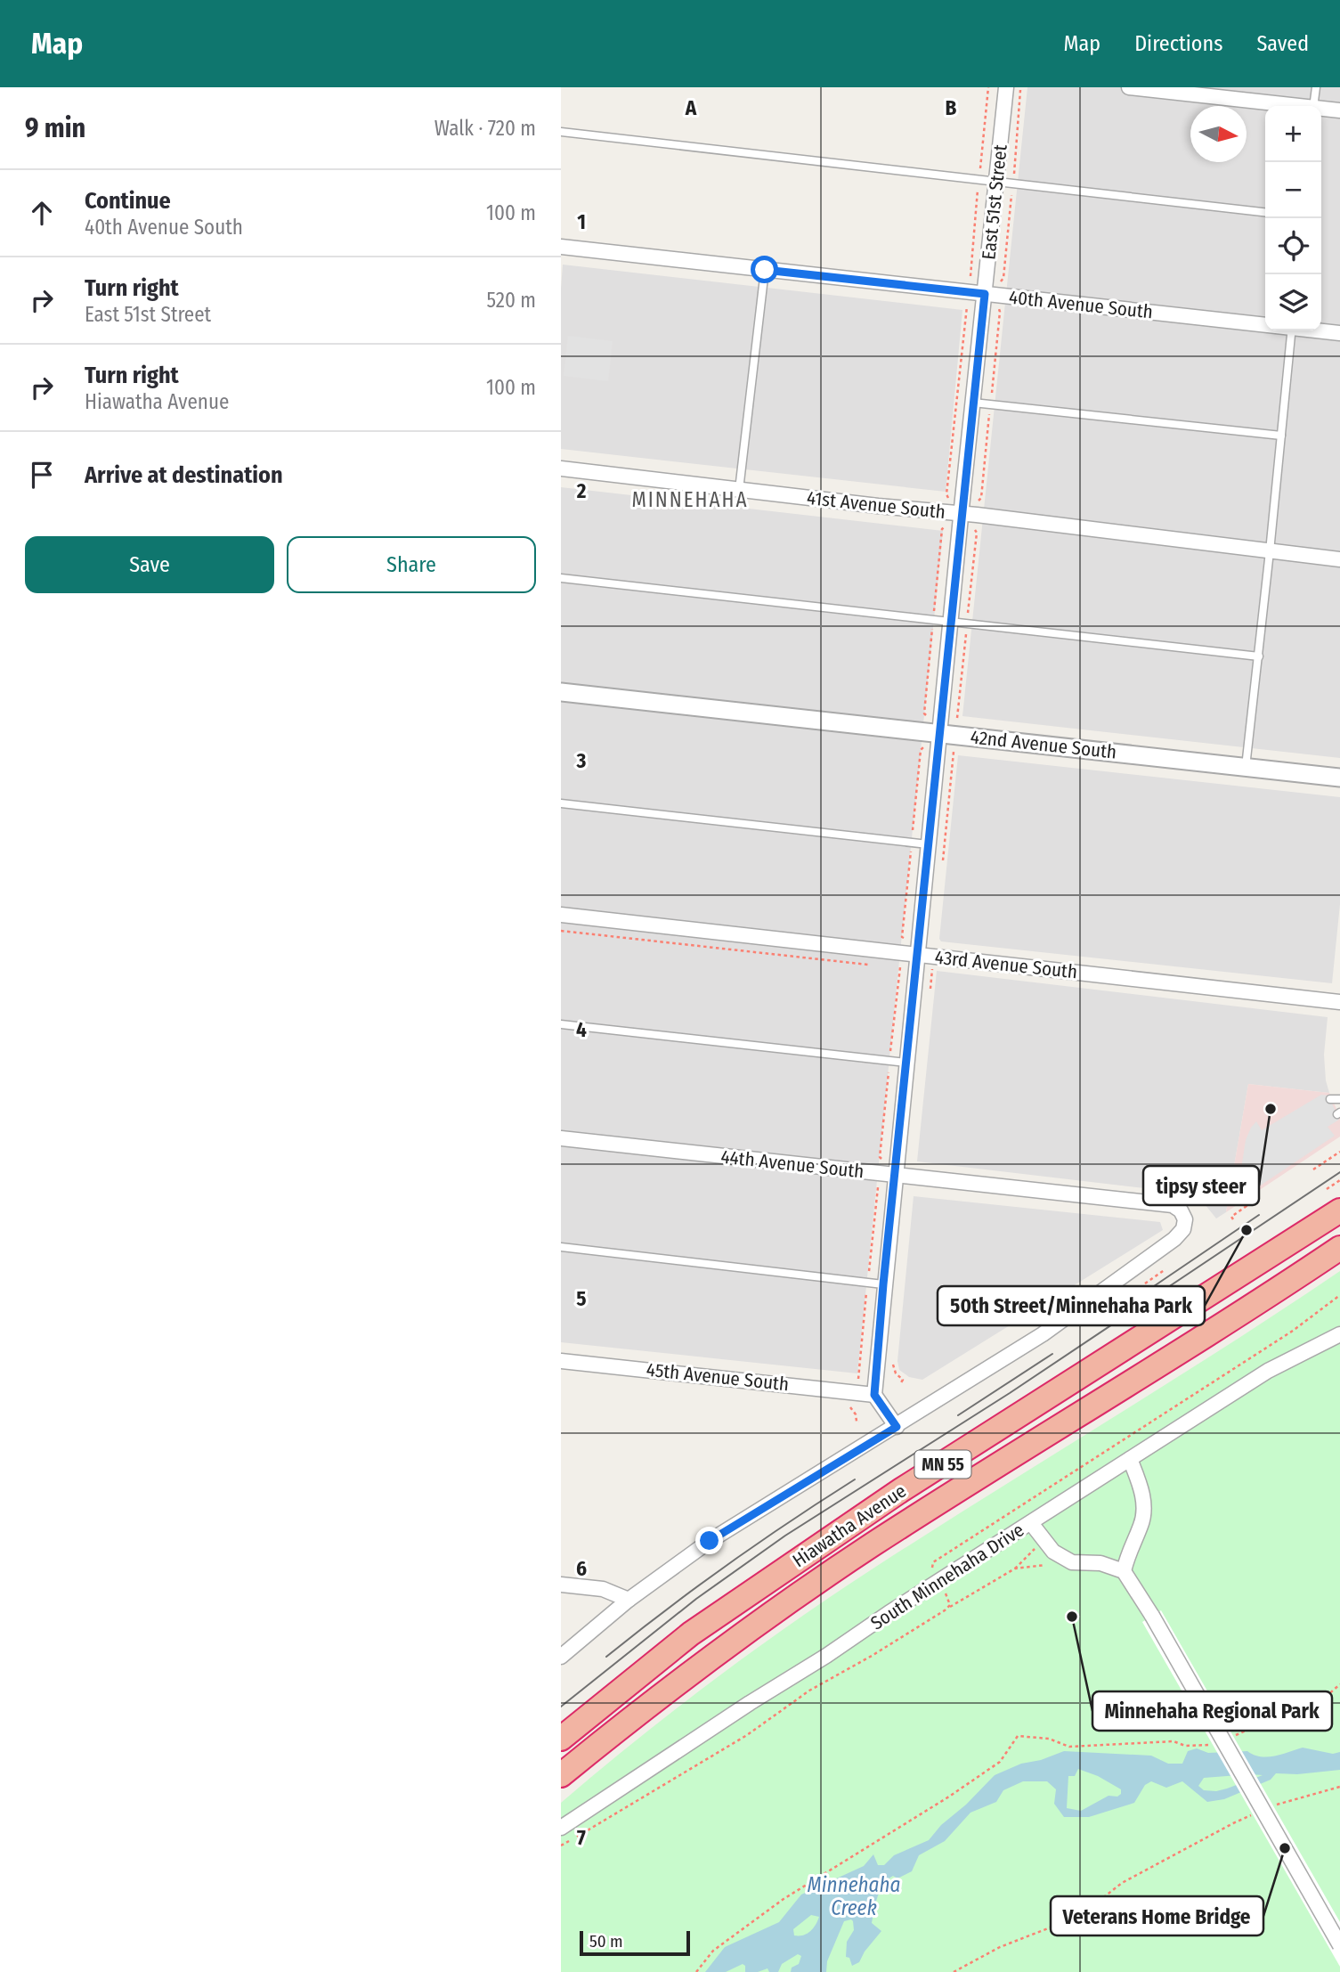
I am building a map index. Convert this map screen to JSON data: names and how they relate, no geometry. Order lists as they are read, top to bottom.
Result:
{
  "streets": {
    "highway": ["MN 55", "Hiawatha Avenue"],
    "street": [
      "East 51st Street",
      "40th Avenue South",
      "41st Avenue South",
      "42nd Avenue South",
      "43rd Avenue South",
      "44th Avenue South",
      "45th Avenue South",
      "South Minnehaha Drive"
    ]
  },
  "crossings": [
    ["East 51st Street", "40th Avenue South"],
    ["East 51st Street", "41st Avenue South"],
    ["East 51st Street", "42nd Avenue South"],
    ["East 51st Street", "43rd Avenue South"],
    ["East 51st Street", "44th Avenue South"],
    ["East 51st Street", "45th Avenue South"]
  ],
  "districts": ["MINNEHAHA"],
  "water": ["Minnehaha Creek"],
  "places": [
    "tipsy steer",
    "50th Street/Minnehaha Park",
    "Minnehaha Regional Park",
    "Veterans Home Bridge"
  ],
  "scale_bar": "50 m",
  "north": "right",
  "page": {
    "header": "Map",
    "nav": ["Map", "Directions", "Saved"],
    "heading": ["9 min", "Walk · 720 m"],
    "map_buttons": ["+", "−"],
    "list": [
      ["Continue", "40th Avenue South", "100 m"],
      ["Turn right", "East 51st Street", "520 m"],
      ["Turn right", "Hiawatha Avenue", "100 m"],
      "Arrive at destination"
    ],
    "buttons": ["Save", "Share"],
    "scale": "50 m"
  },
  "grid": {
    "columns": ["A", "B"],
    "rows": [
      "1",
      "2",
      "3",
      "4",
      "5",
      "6",
      "7"
    ]
  }
}
